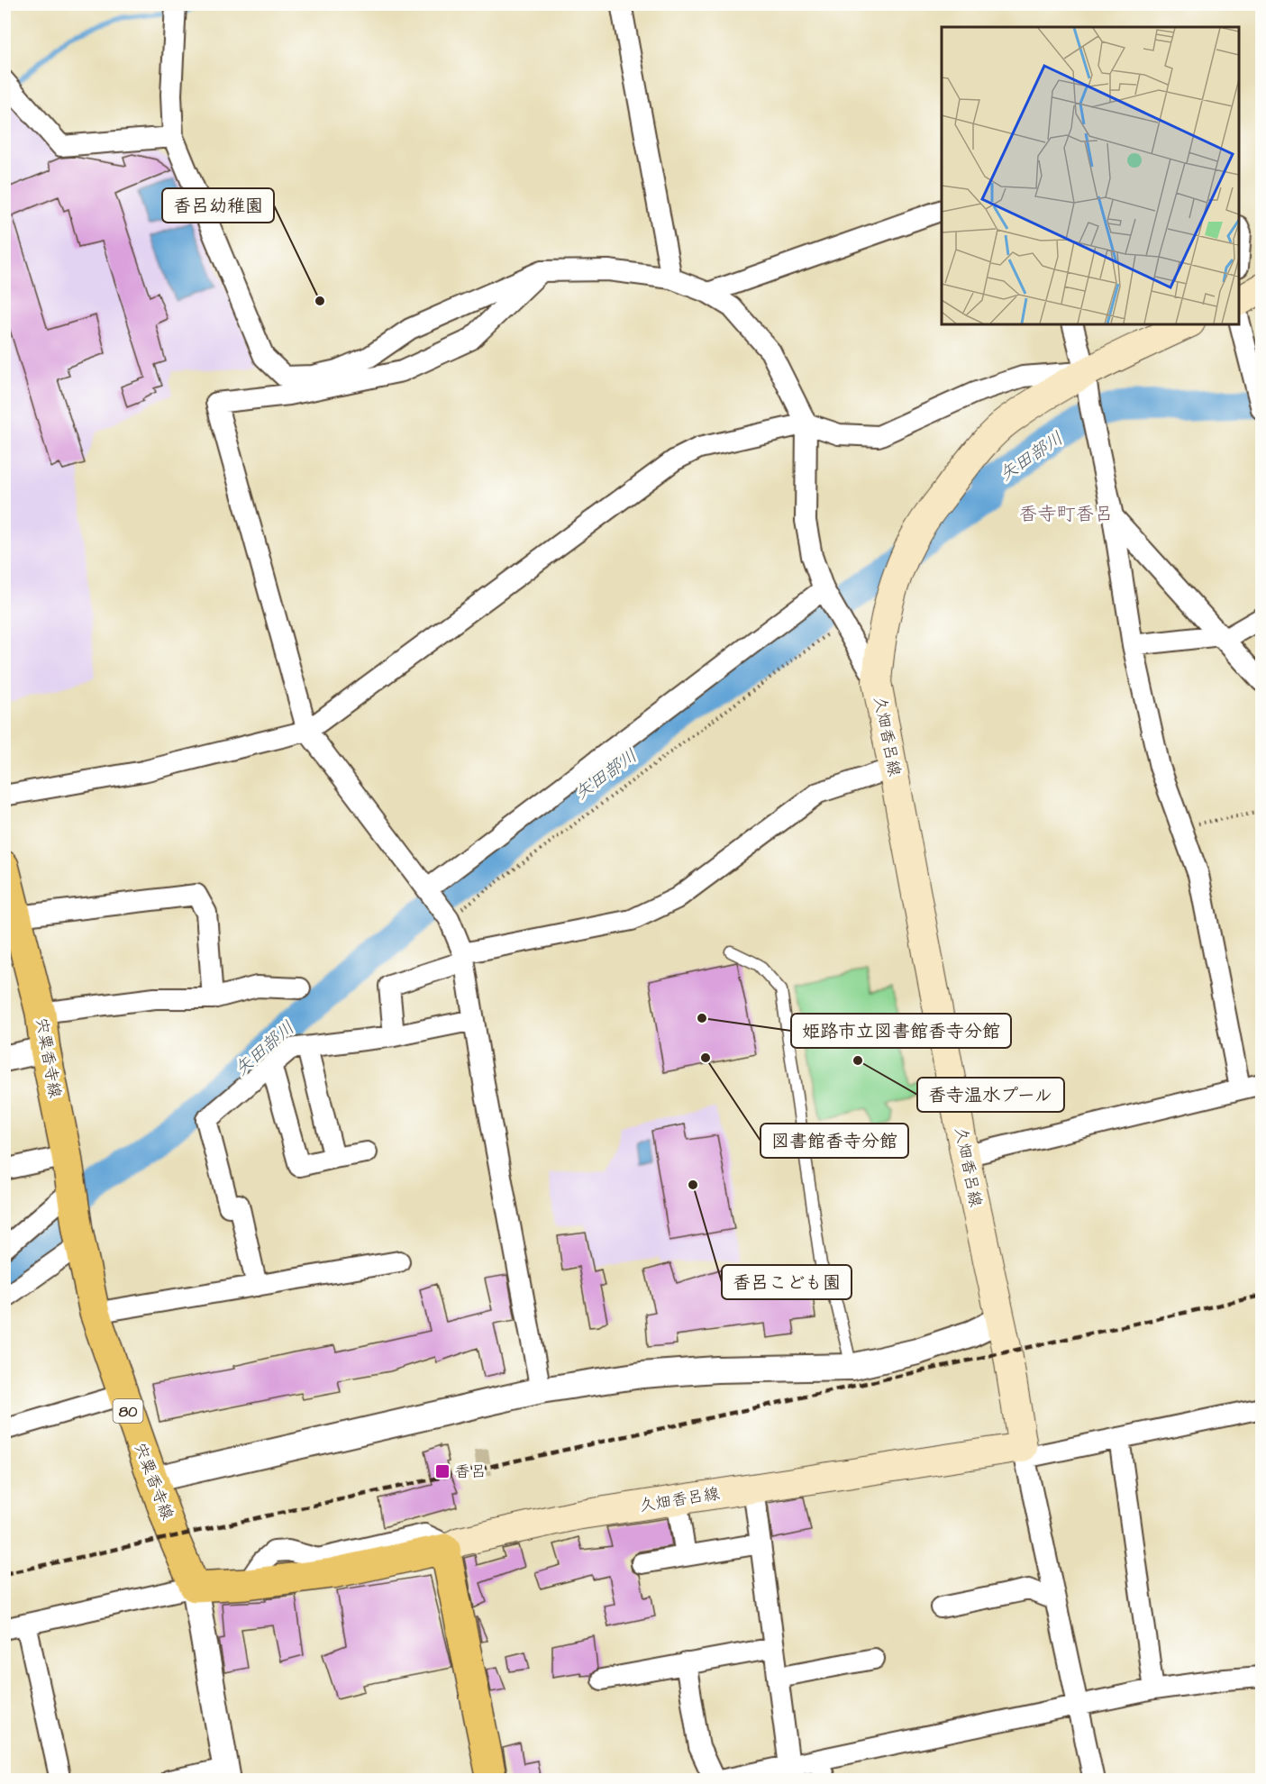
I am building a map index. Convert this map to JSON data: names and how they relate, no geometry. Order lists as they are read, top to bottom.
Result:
{
  "streets": {
    "main road": ["久畑香呂線", "宍粟香寺線", "80"]
  },
  "districts": ["香寺町香呂"],
  "water": ["矢田部川"],
  "places": {
    "other": [
      "香呂幼稚園",
      "姫路市立図書館香寺分館",
      "図書館香寺分館",
      "香寺温水プール",
      "香呂こども園"
    ],
    "transit": ["香呂"]
  }
}
